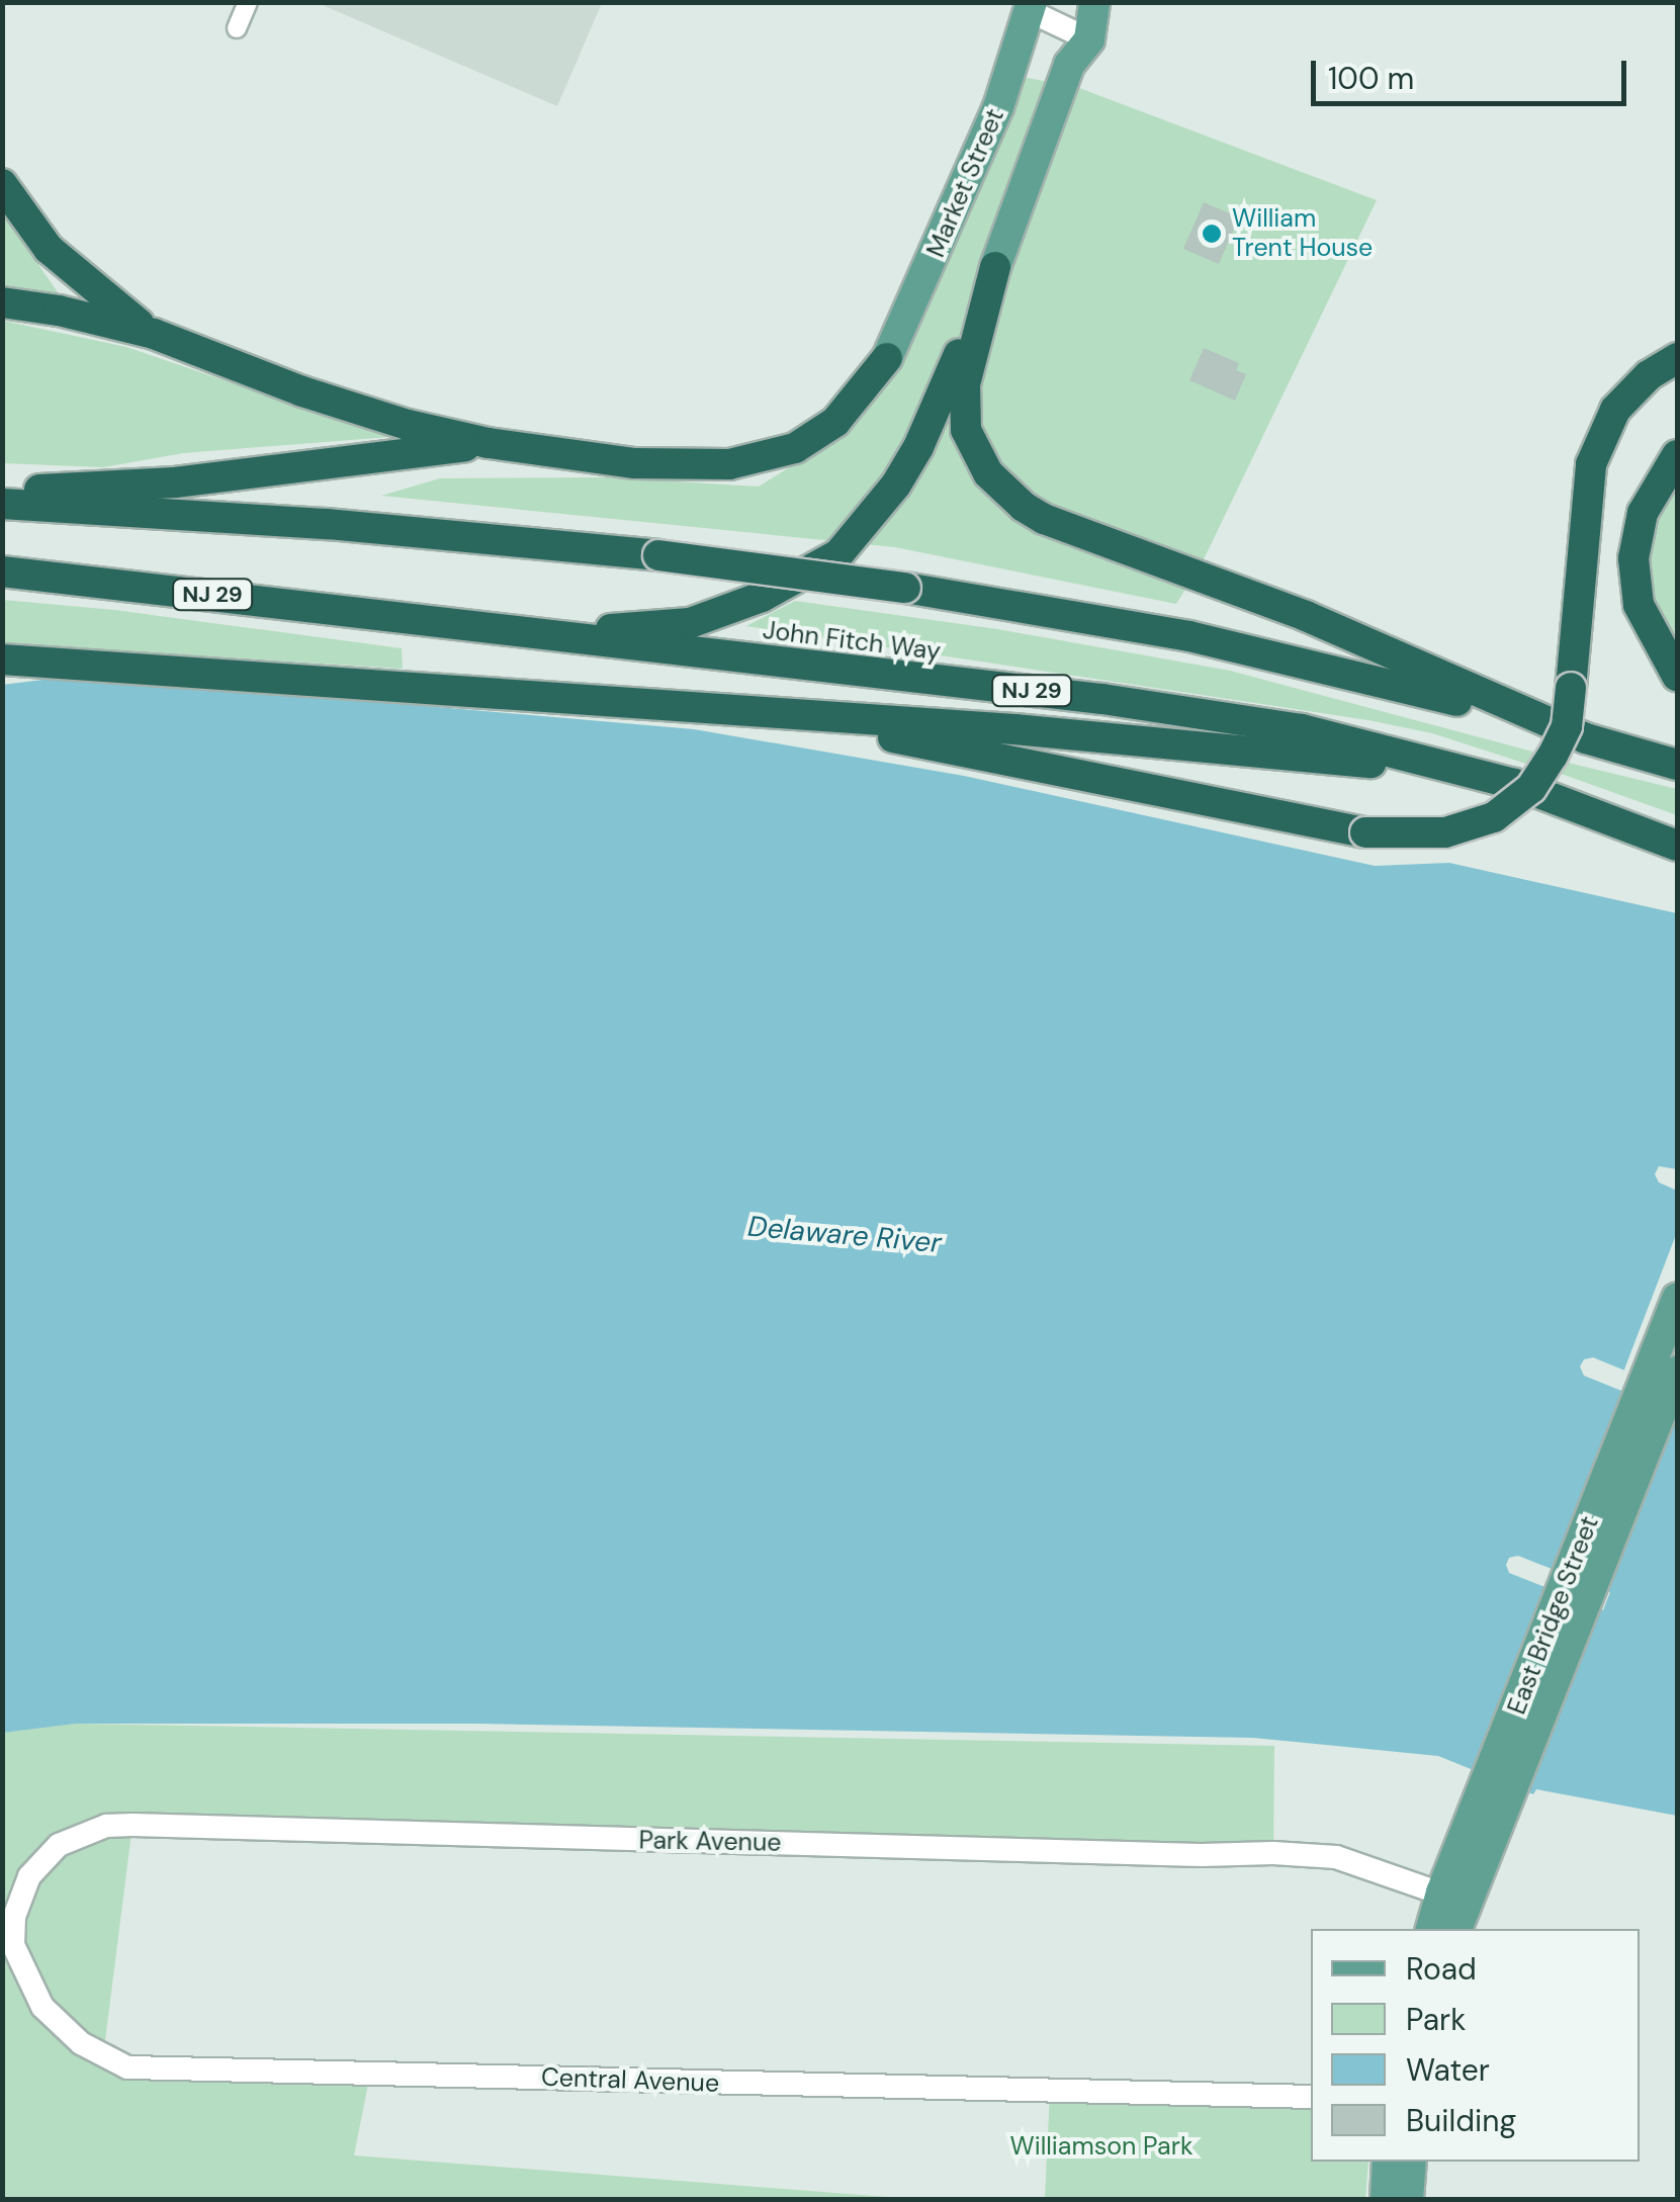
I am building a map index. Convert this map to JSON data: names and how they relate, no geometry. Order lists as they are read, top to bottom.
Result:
{
  "streets": {
    "highway": ["NJ 29", "John Fitch Way"],
    "main road": ["Market Street", "East Bridge Street"],
    "street": ["Park Avenue", "Central Avenue"]
  },
  "crossings": [
    ["East Bridge Street", "Park Avenue"],
    ["Park Avenue", "Central Avenue"]
  ],
  "water": ["Delaware River"],
  "parks": ["Williamson Park"],
  "places": ["William Trent House"],
  "legend": [
    "Road",
    "Park",
    "Water",
    "Building"
  ],
  "scale_bar": "100 m"
}
